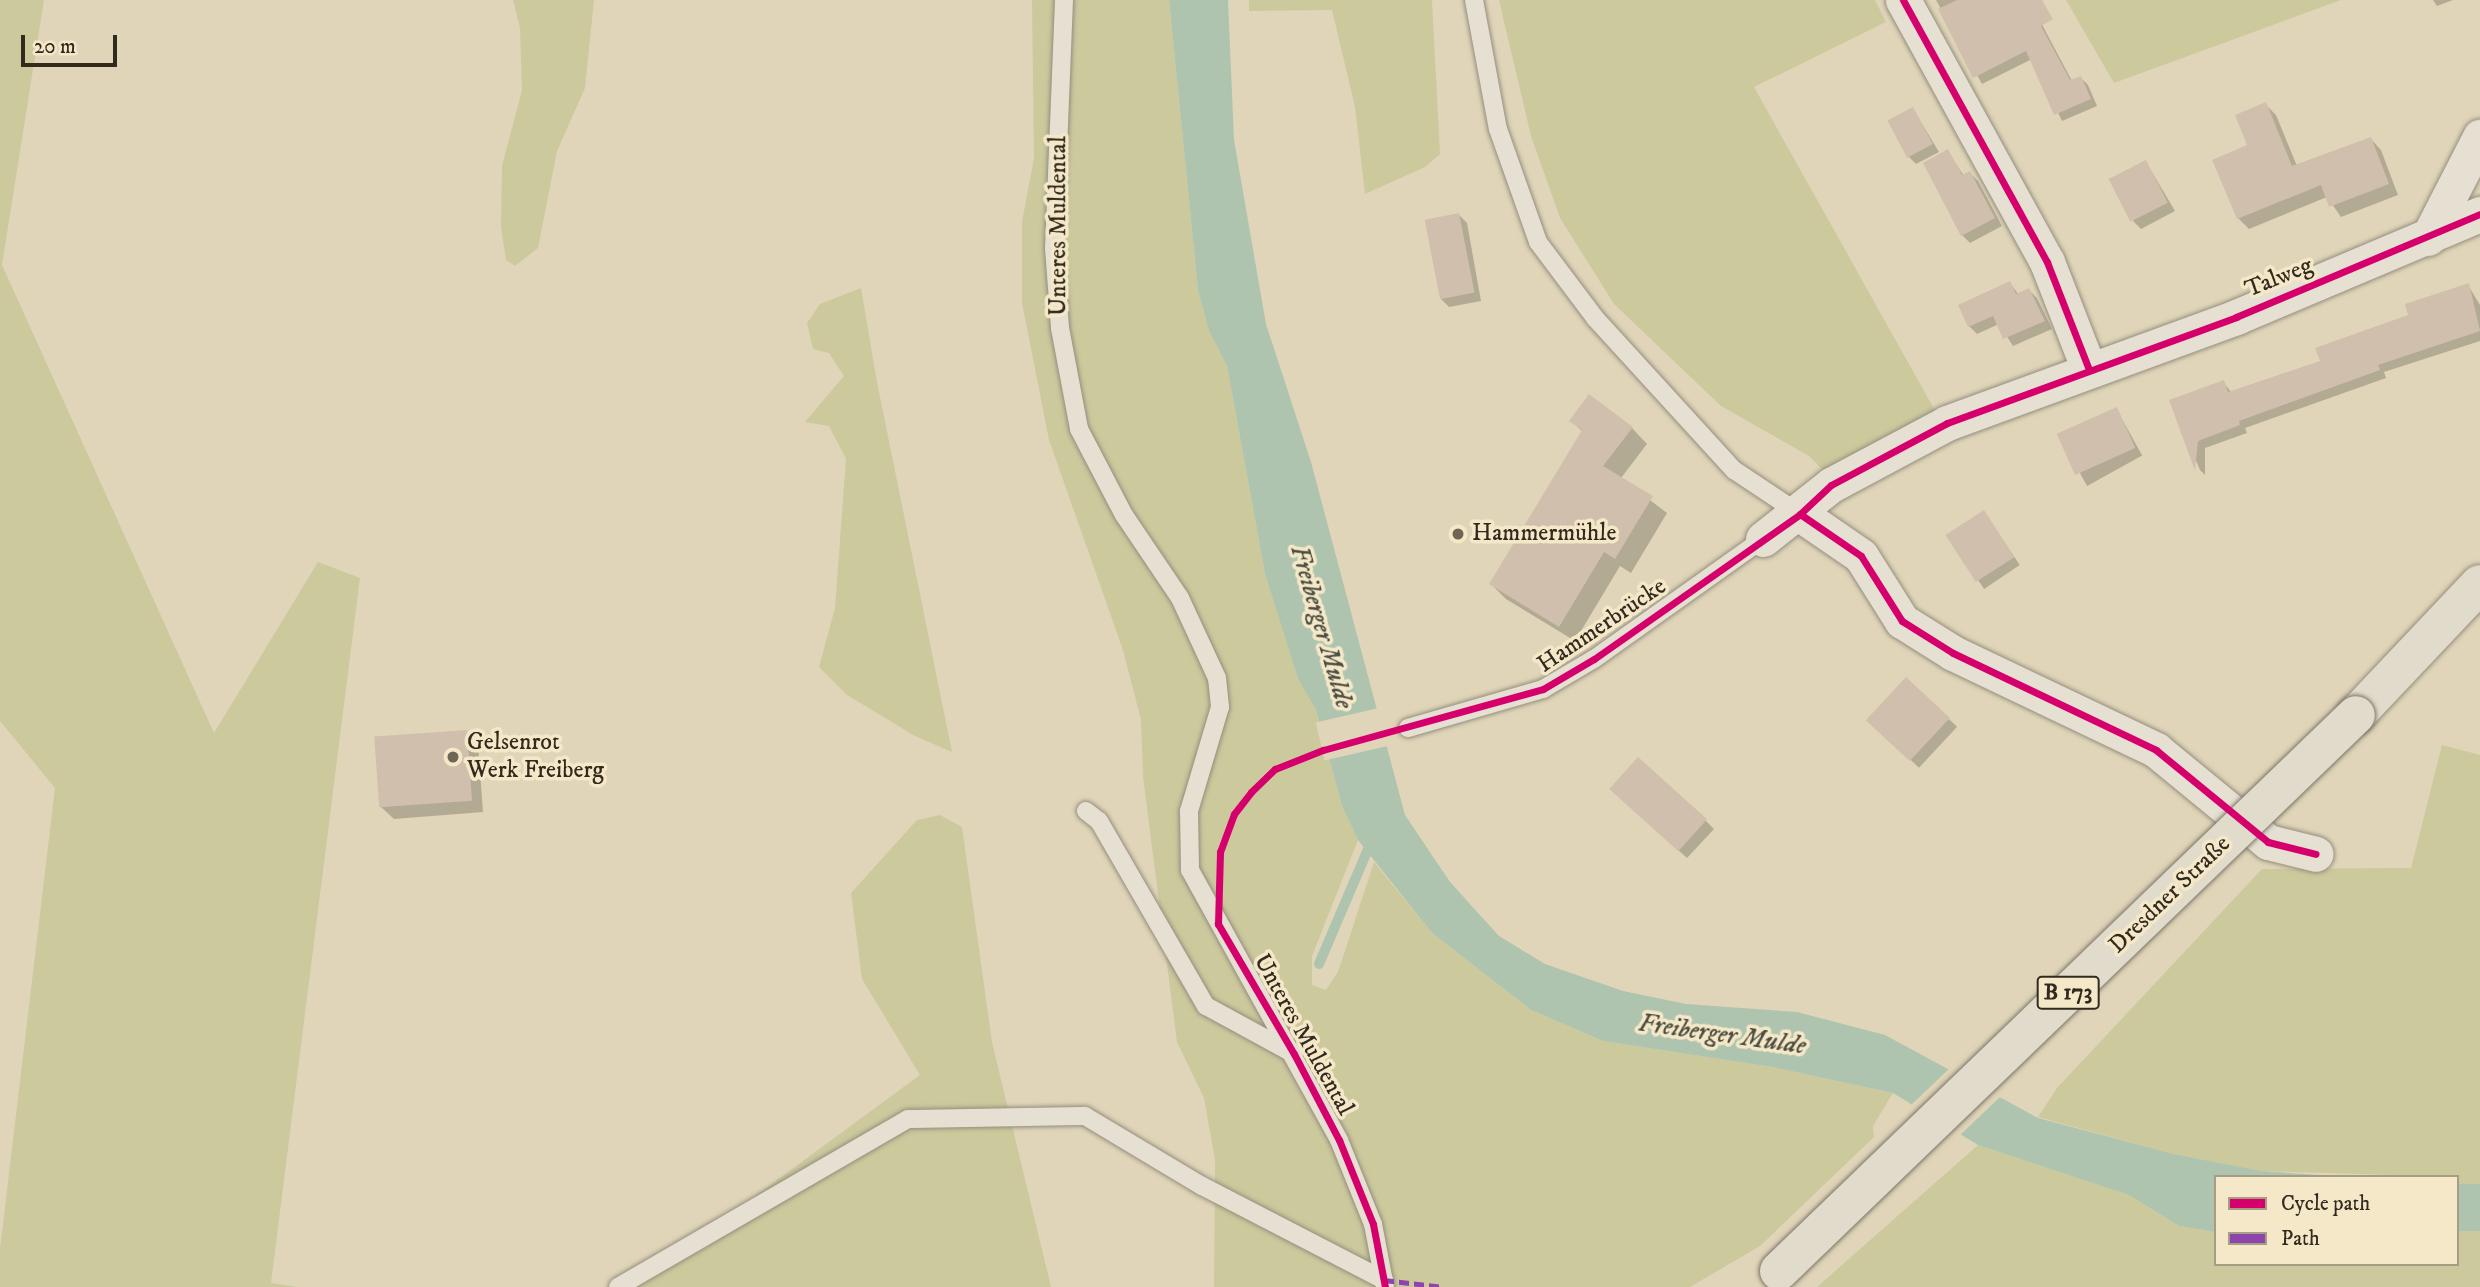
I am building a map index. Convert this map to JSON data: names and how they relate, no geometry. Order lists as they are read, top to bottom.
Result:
{
  "streets": {
    "main road": ["Dresdner Straße", "B 173"],
    "street": ["Talweg"],
    "lane": ["Unteres Muldental", "Hammerbrücke"]
  },
  "crossings": [
    ["Talweg", "Hammerbrücke"]
  ],
  "water": ["Freiberger Mulde"],
  "places": ["Hammermühle", "Gelsenrot Werk Freiberg"],
  "legend": ["Cycle path", "Path"],
  "scale_bar": "20 m"
}
